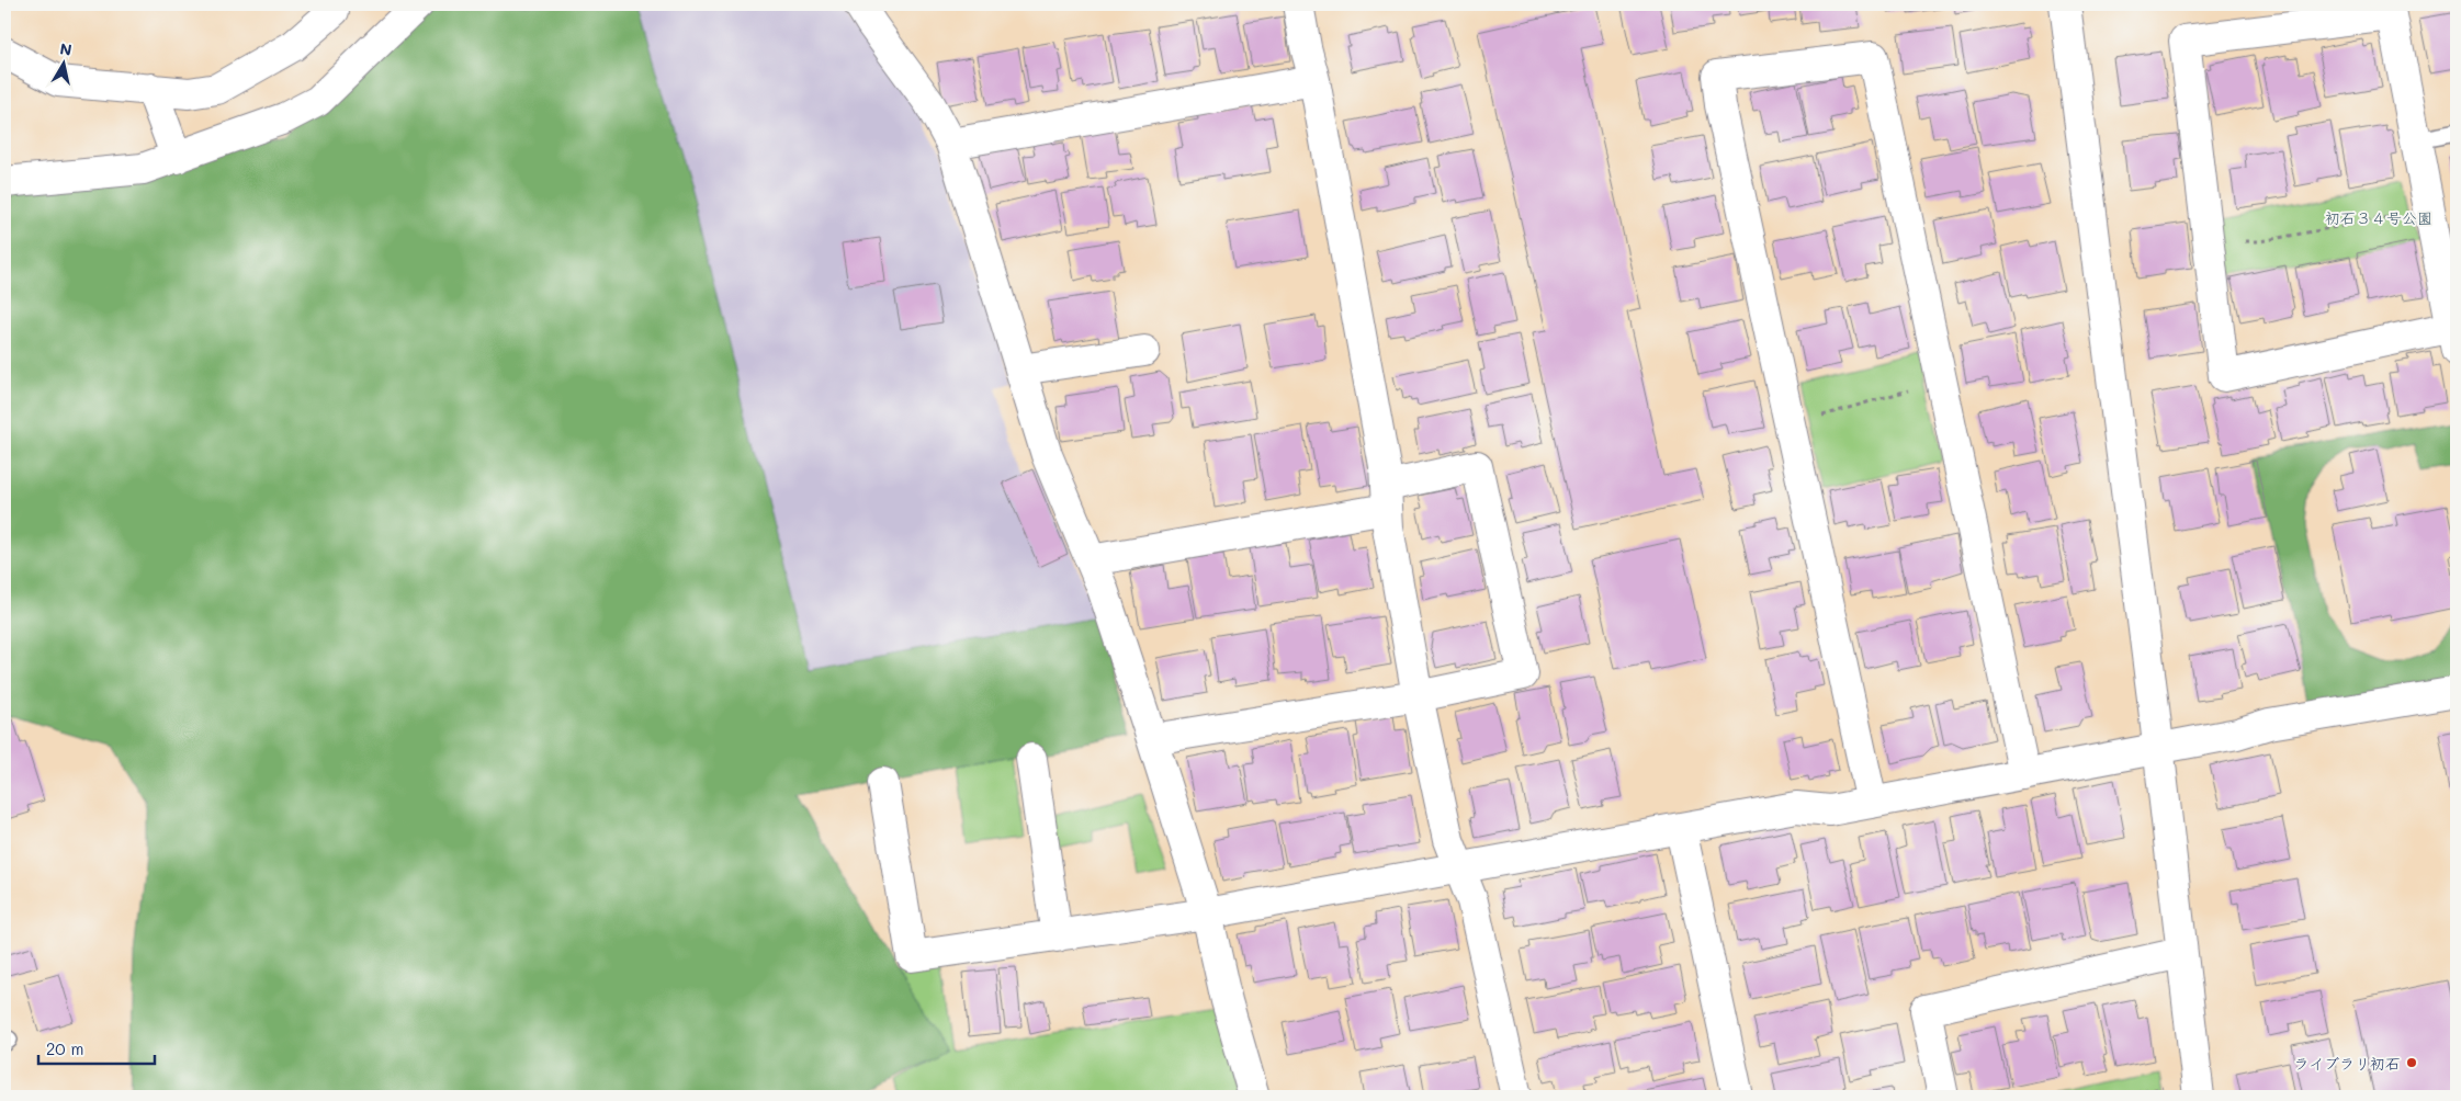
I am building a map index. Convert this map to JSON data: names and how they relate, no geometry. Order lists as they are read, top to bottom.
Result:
{
  "parks": ["初石３４号公園"],
  "places": ["ライブラリ初石"],
  "scale_bar": "20 m",
  "north": "top"
}
